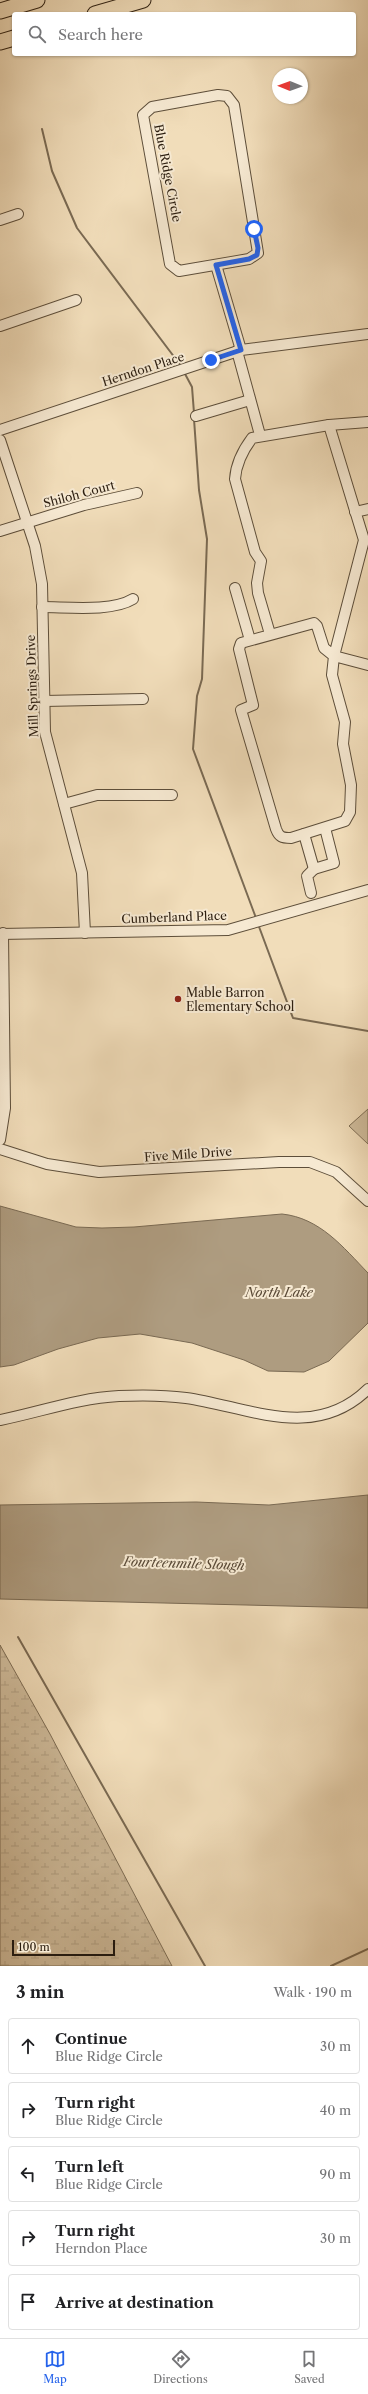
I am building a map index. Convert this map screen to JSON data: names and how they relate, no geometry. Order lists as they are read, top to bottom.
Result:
{
  "streets": {
    "street": [
      "Blue Ridge Circle",
      "Herndon Place",
      "Shiloh Court",
      "Mill Springs Drive",
      "Cumberland Place",
      "Five Mile Drive"
    ]
  },
  "crossings": [
    ["Shiloh Court", "Mill Springs Drive"],
    ["Mill Springs Drive", "Cumberland Place"]
  ],
  "water": ["North Lake", "Fourteenmile Slough"],
  "places": ["Mable Barron Elementary School"],
  "scale_bar": "100 m",
  "north": "left",
  "page": {
    "search": "Search here",
    "scale": "100 m",
    "heading": ["3 min", "Walk · 190 m"],
    "list": [
      ["Continue", "Blue Ridge Circle", "30 m"],
      ["Turn right", "Blue Ridge Circle", "40 m"],
      ["Turn left", "Blue Ridge Circle", "90 m"],
      ["Turn right", "Herndon Place", "30 m"],
      "Arrive at destination"
    ],
    "nav": ["Map", "Directions", "Saved"]
  }
}
